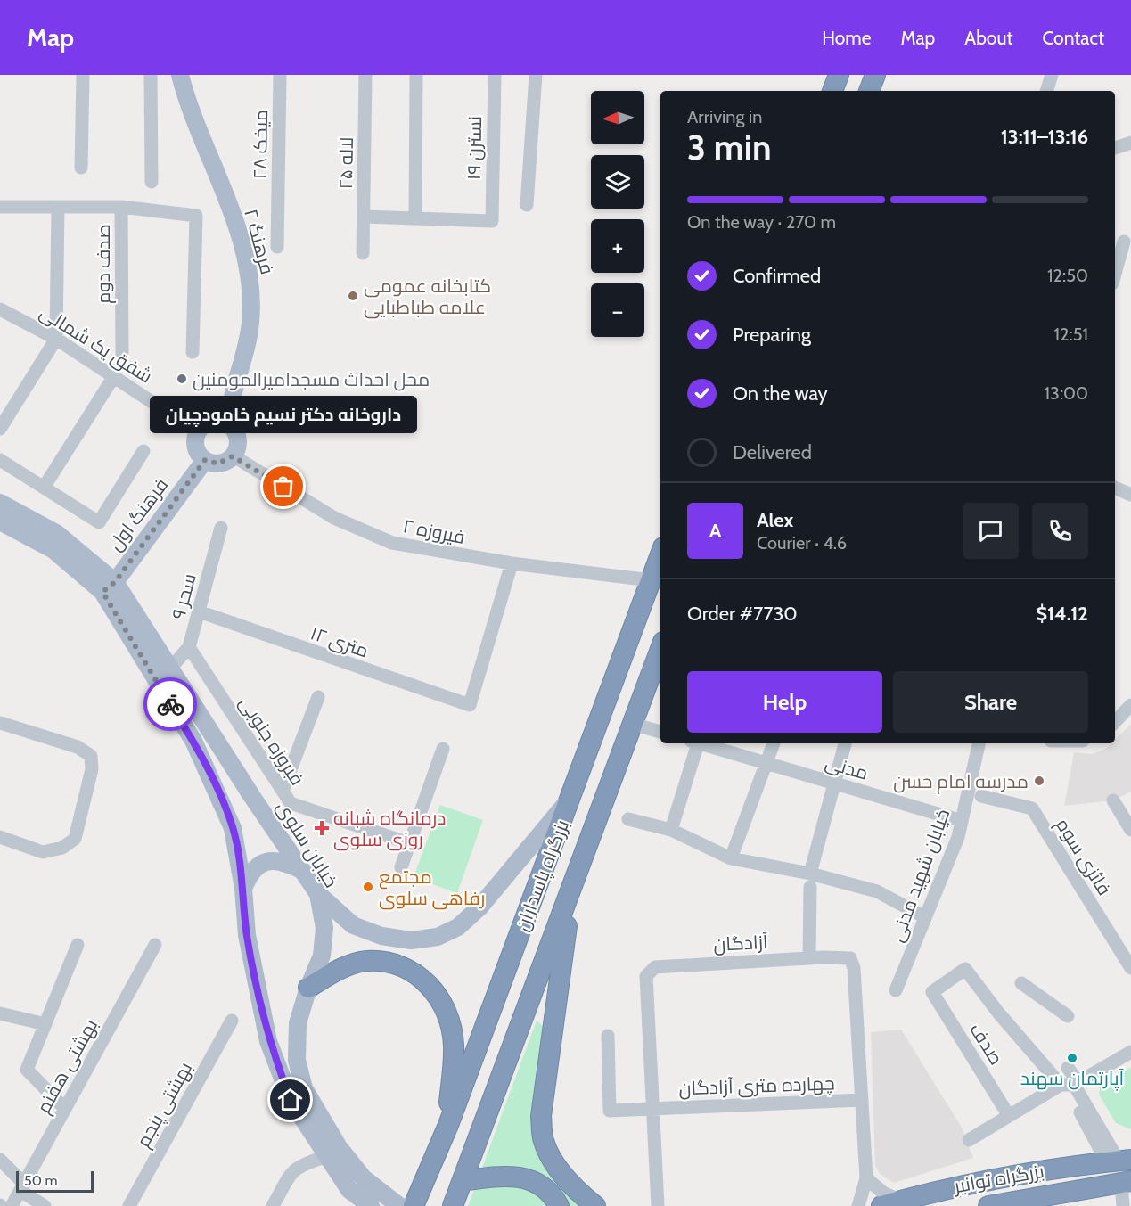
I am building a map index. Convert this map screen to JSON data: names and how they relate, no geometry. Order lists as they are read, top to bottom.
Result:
{
  "streets": {
    "highway": ["بزرگراه پاسداران", "بزرگراه توانیر"],
    "main road": ["فرهنگ ۲", "فرهنگ اول", "خیابان سلوی"],
    "street": [
      "میخک ۲۸",
      "نسترن ۱۹",
      "لاله ۲۵",
      "صدف دوم",
      "شفق یک شمالی",
      "فیروزه ٢",
      "سحر ۹",
      "۱۲ متری",
      "فیروزه جنوبی",
      "مدنی",
      "فائزی سوم",
      "خیابان شهید مدنی",
      "آزادگان",
      "صدف",
      "بهشتی هفتم",
      "چهارده متری آزادگان",
      "بهشتی پنجم"
    ]
  },
  "crossings": [
    ["فرهنگ ۲", "شفق یک شمالی"],
    ["فرهنگ ۲", "فرهنگ اول"],
    ["فرهنگ ۲", "فیروزه ٢"],
    ["شفق یک شمالی", "فرهنگ اول"],
    ["شفق یک شمالی", "فیروزه ٢"],
    ["فرهنگ اول", "فیروزه ٢"],
    ["فرهنگ اول", "خیابان سلوی"],
    ["فیروزه ٢", "۱۲ متری"],
    ["فیروزه ٢", "بزرگراه پاسداران"],
    ["سحر ۹", "۱۲ متری"],
    ["سحر ۹", "فیروزه جنوبی"],
    ["سحر ۹", "خیابان سلوی"],
    ["مدنی", "خیابان شهید مدنی"],
    ["خیابان سلوی", "بزرگراه پاسداران"],
    ["آزادگان", "چهارده متری آزادگان"]
  ],
  "places": {
    "other": [
      "کتابخانه عمومی علامه طباطبایی",
      "محل احداث مسجدامیرالمومنین",
      "داروخانه دکتر نسیم خامودچیان",
      "مدرسه امام حسن",
      "مجتمع رفاهی سلوی",
      "آپارتمان سهند"
    ],
    "health": ["درمانگاه شبانه روزی سلوی"]
  },
  "scale_bar": "50 m",
  "north": "left",
  "page": {
    "header": "Map",
    "nav": [
      "Home",
      "Map",
      "About",
      "Contact"
    ],
    "map_buttons": ["+", "−"],
    "heading": ["3 min", "Arriving in", "13:11–13:16"],
    "panel": [
      "Alex",
      "Courier · 4.6",
      "Order #7730",
      "$14.12"
    ],
    "bar": "On the way · 270 m",
    "list": [
      ["Confirmed", "12:50"],
      ["Preparing", "12:51"],
      ["On the way", "13:00"],
      "Delivered"
    ],
    "bubble": "داروخانه دکتر نسیم خامودچیان",
    "round": "A",
    "buttons": ["Help", "Share"],
    "scale": "50 m"
  }
}
